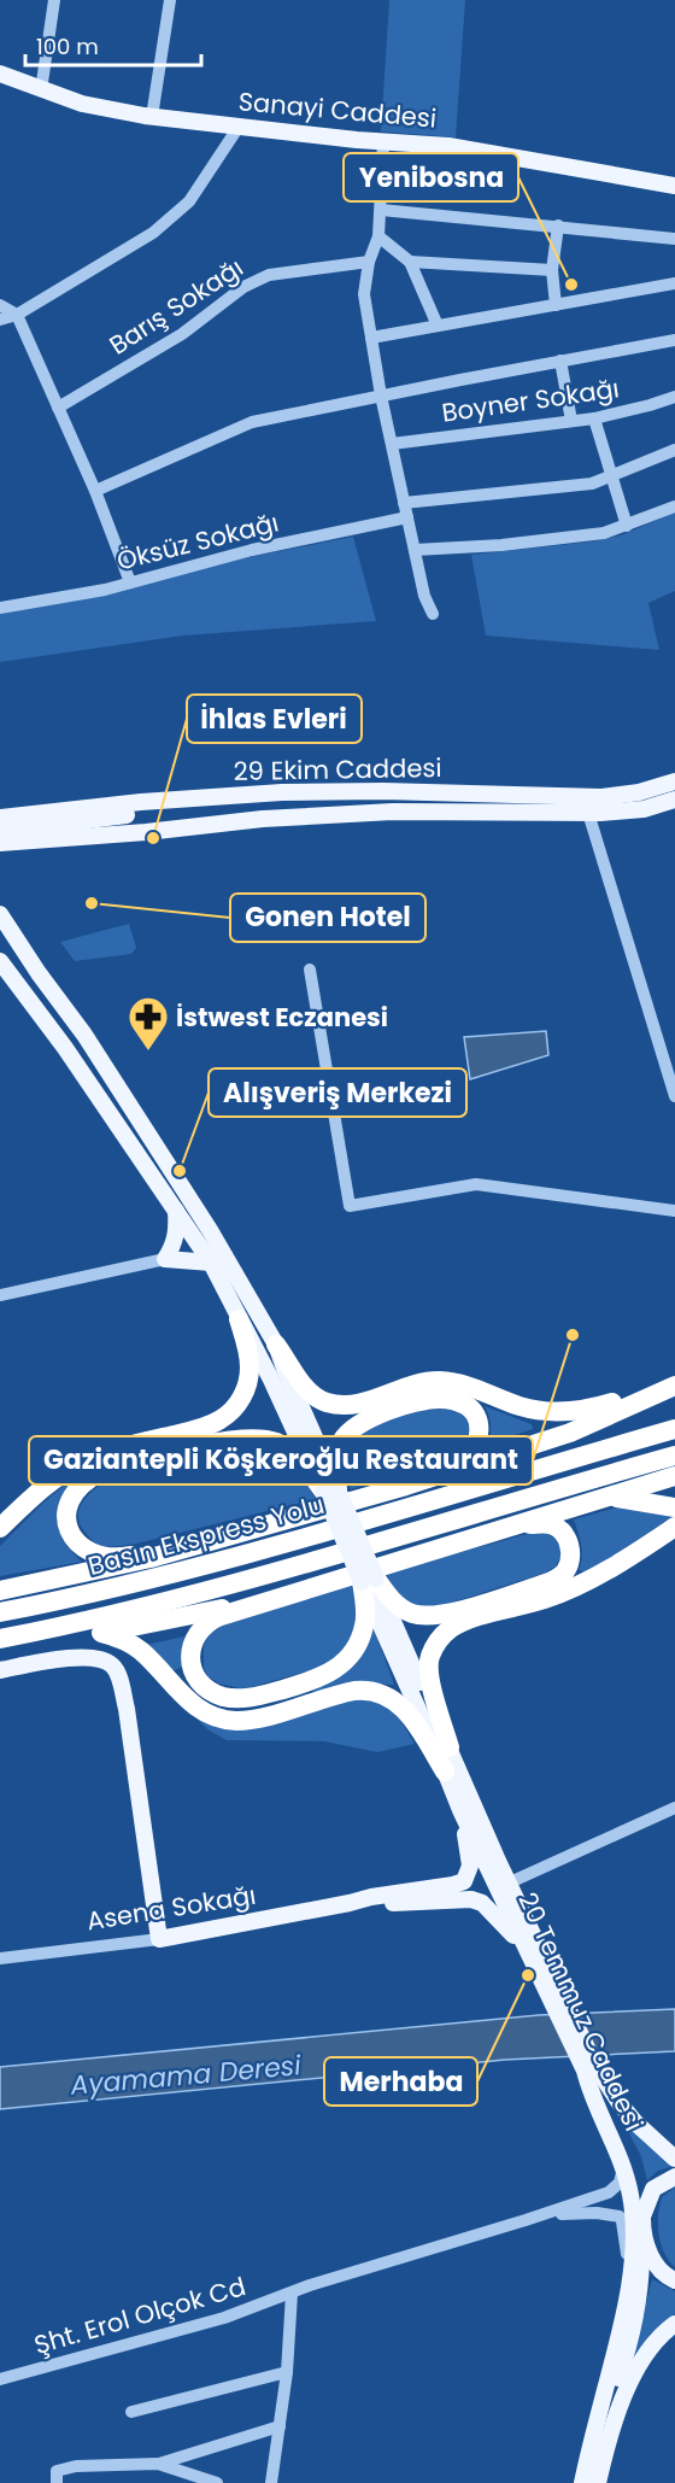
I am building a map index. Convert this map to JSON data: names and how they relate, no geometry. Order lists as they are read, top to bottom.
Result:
{
  "streets": {
    "highway": ["Basın Ekspress Yolu"],
    "main road": [
      "Sanayi Caddesi",
      "29 Ekim Caddesi",
      "Asena Sokağı",
      "20 Temmuz Caddesi"
    ],
    "street": [
      "Barış Sokağı",
      "Boyner Sokağı",
      "Öksüz Sokağı",
      "Şht. Erol Olçok Cd"
    ]
  },
  "water": ["Ayamama Deresi"],
  "places": {
    "other": [
      "Yenibosna",
      "İhlas Evleri",
      "Gonen Hotel",
      "Alışveriş Merkezi",
      "Gaziantepli Köşkeroğlu Restaurant",
      "Merhaba"
    ],
    "pharmacy": ["İstwest Eczanesi"]
  },
  "scale_bar": "100 m"
}
